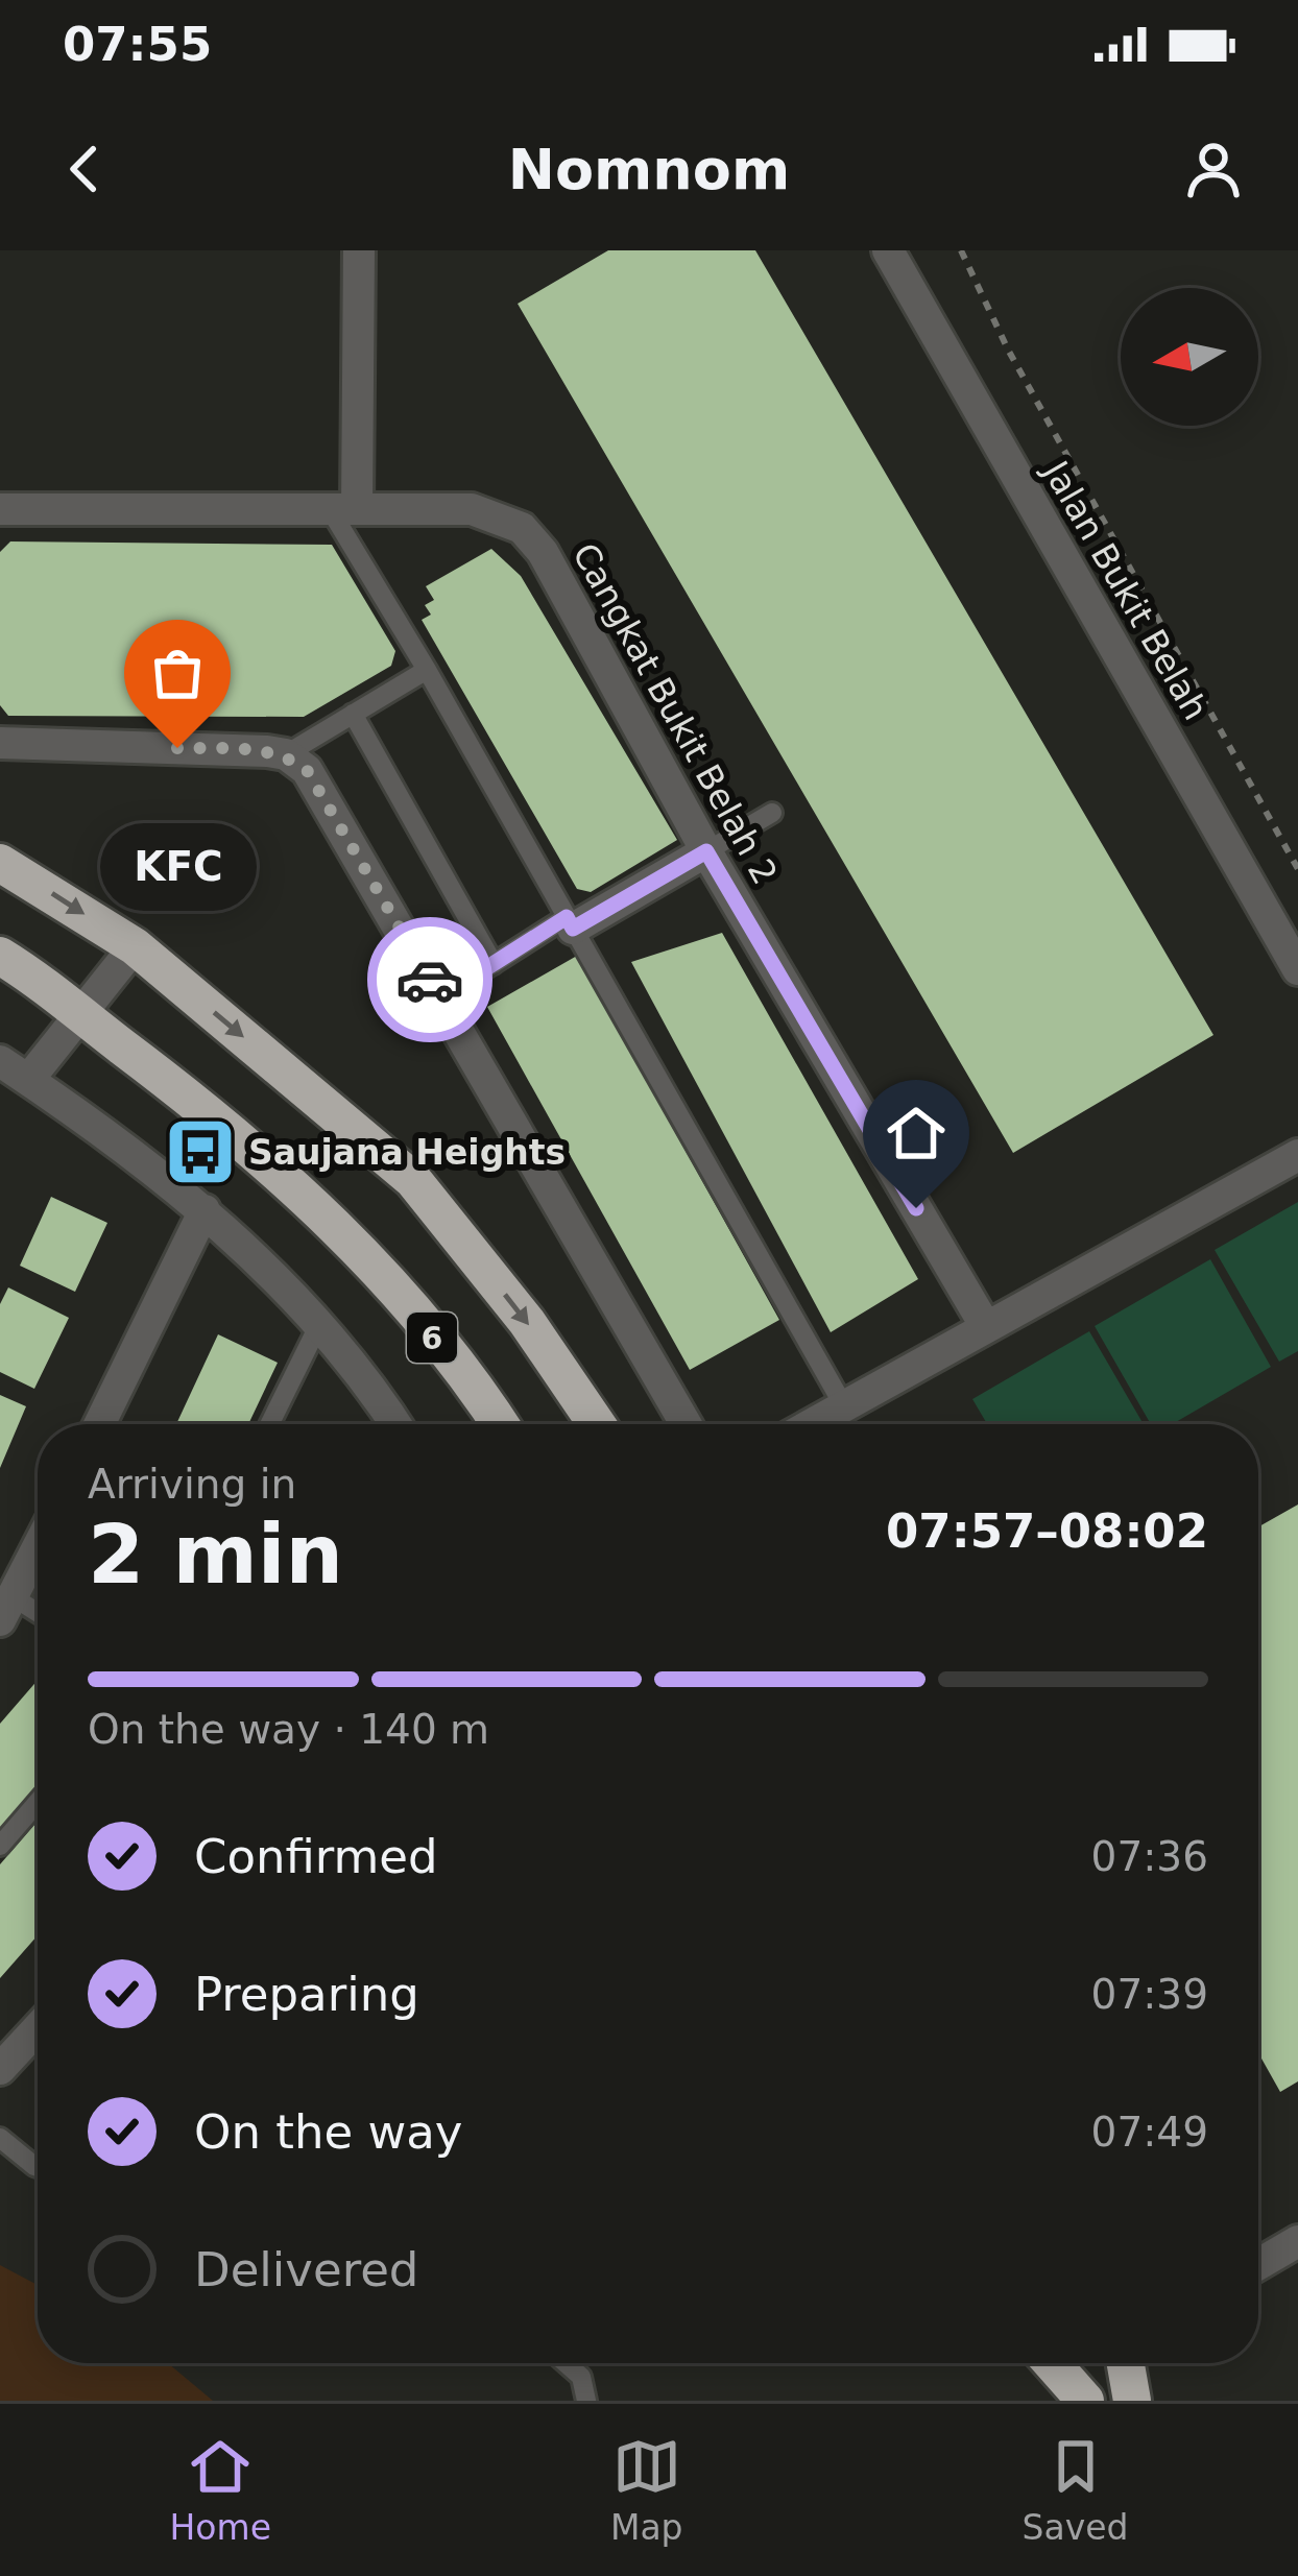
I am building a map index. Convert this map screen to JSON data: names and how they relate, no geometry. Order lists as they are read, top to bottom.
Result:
{
  "streets": {
    "highway": ["6"],
    "street": ["Jalan Bukit Belah", "Cangkat Bukit Belah 2"]
  },
  "places": {
    "other": ["KFC"],
    "bus stop": ["Saujana Heights"]
  },
  "north": "left",
  "page": {
    "status": "07:55",
    "header": "Nomnom",
    "bubble": "KFC",
    "heading": ["2 min", "Arriving in", "07:57–08:02"],
    "bar": "On the way · 140 m",
    "list": [
      ["Confirmed", "07:36"],
      ["Preparing", "07:39"],
      ["On the way", "07:49"],
      "Delivered"
    ],
    "tabs": ["Home", "Map", "Saved"]
  }
}
